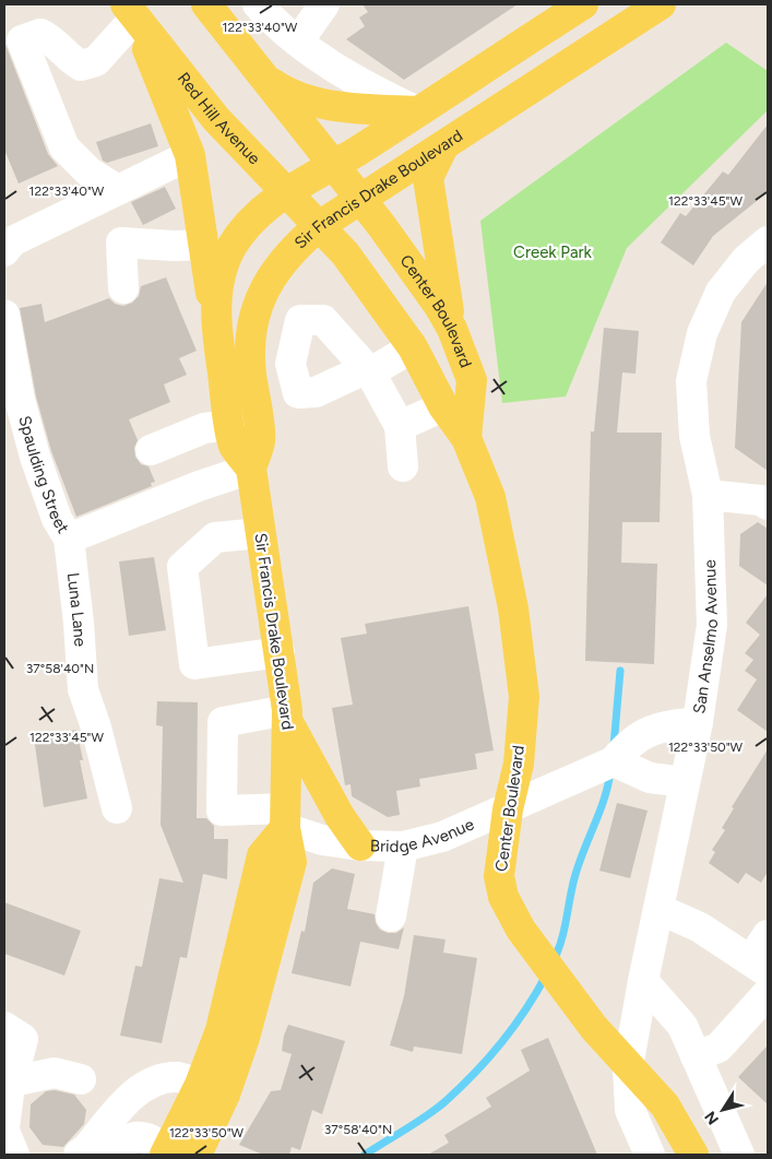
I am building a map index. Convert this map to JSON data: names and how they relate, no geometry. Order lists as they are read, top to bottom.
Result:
{
  "streets": {
    "main road": ["Red Hill Avenue", "Sir Francis Drake Boulevard", "Center Boulevard"],
    "street": [
      "Spaulding Street",
      "Luna Lane",
      "San Anselmo Avenue",
      "Bridge Avenue"
    ]
  },
  "crossings": [
    ["Red Hill Avenue", "Sir Francis Drake Boulevard"],
    ["Red Hill Avenue", "Center Boulevard"],
    ["Sir Francis Drake Boulevard", "Center Boulevard"],
    ["Sir Francis Drake Boulevard", "Spaulding Street"],
    ["Sir Francis Drake Boulevard", "Bridge Avenue"],
    ["Center Boulevard", "San Anselmo Avenue"],
    ["Center Boulevard", "Bridge Avenue"],
    ["Spaulding Street", "Luna Lane"],
    ["San Anselmo Avenue", "Bridge Avenue"]
  ],
  "parks": ["Creek Park"],
  "north": "bottom left",
  "coordinates": [
    "122°33'40\"W",
    "122°33'45\"W",
    "37°58'40\"N",
    "122°33'50\"W"
  ]
}
